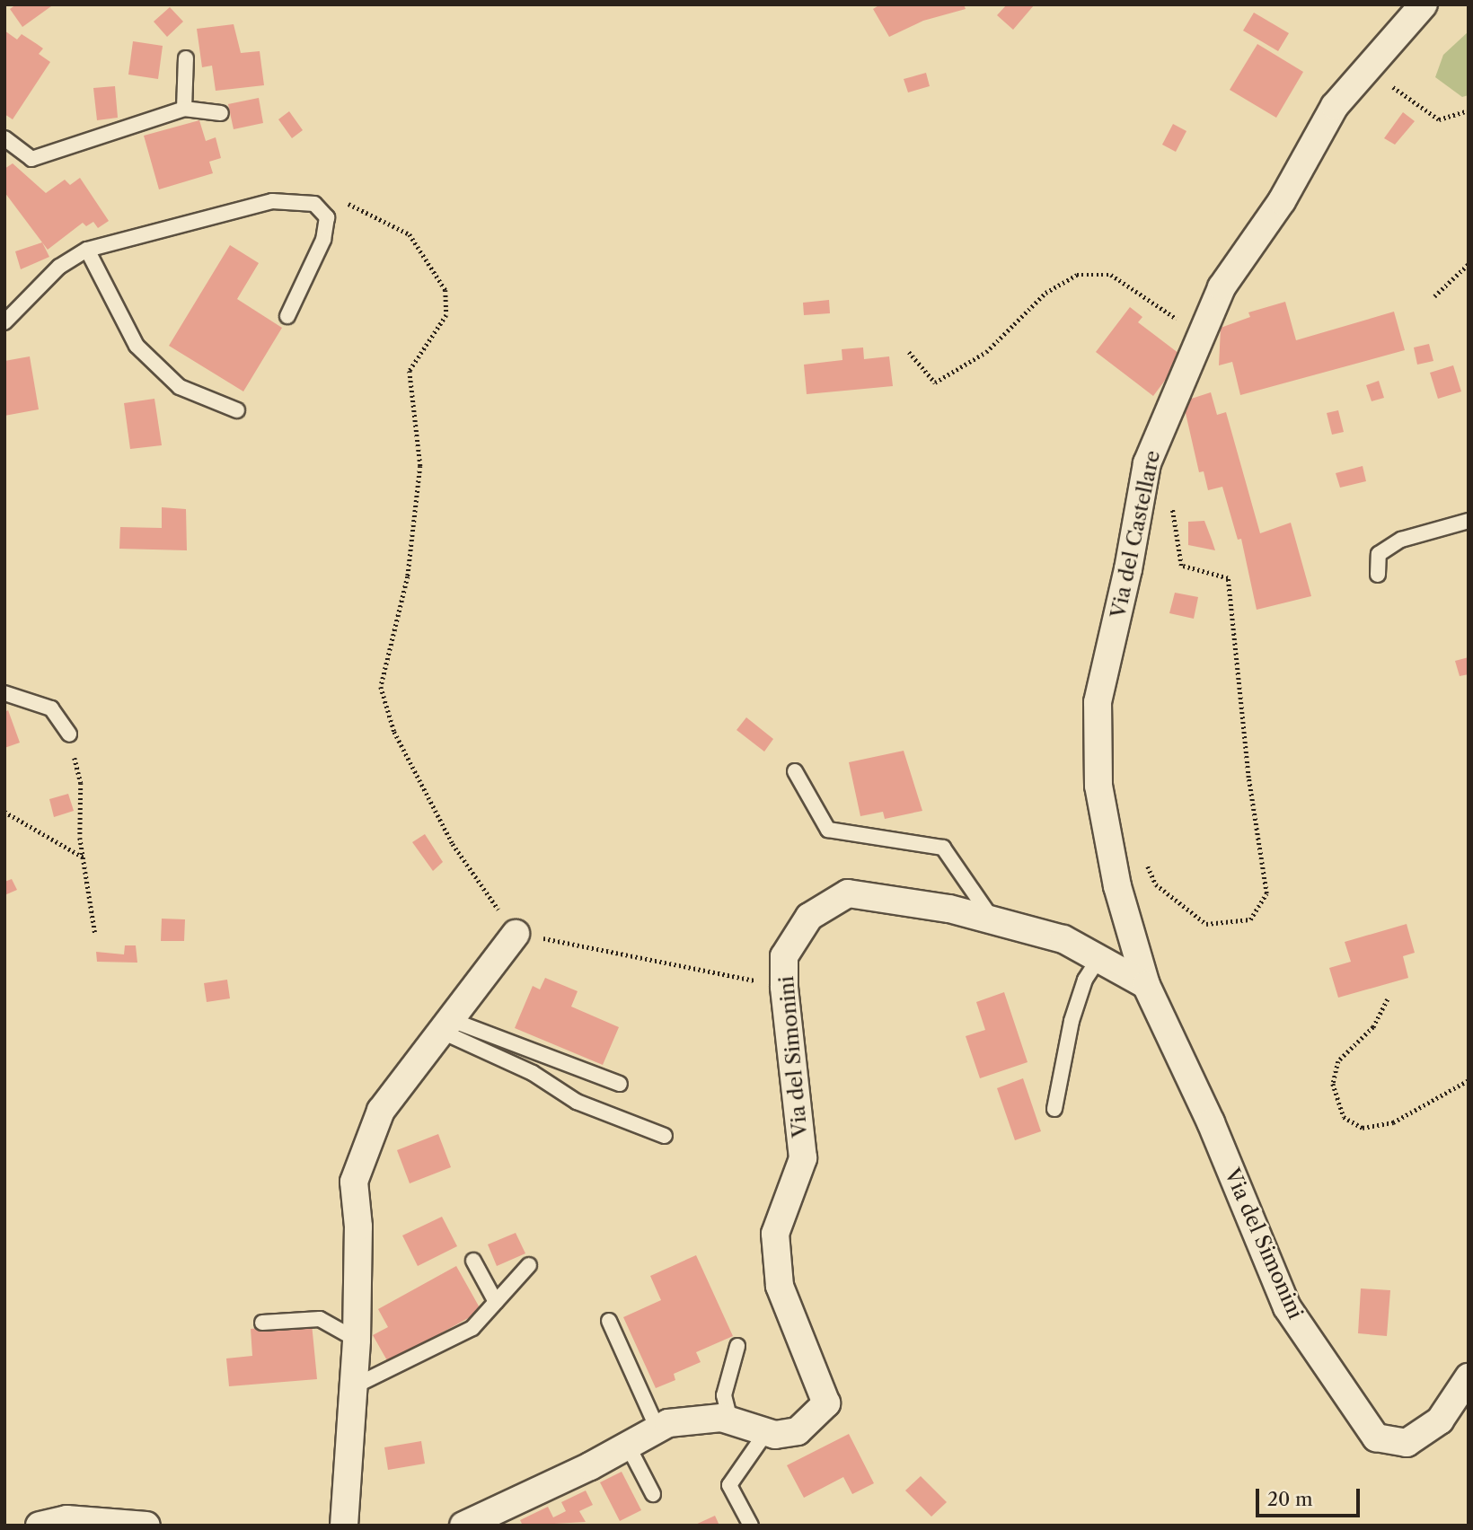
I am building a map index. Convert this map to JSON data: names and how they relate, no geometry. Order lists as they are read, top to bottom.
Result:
{
  "streets": {
    "street": ["Via del Castellare", "Via del Simonini"]
  },
  "crossings": [
    ["Via del Castellare", "Via del Simonini"]
  ],
  "scale_bar": "20 m"
}
